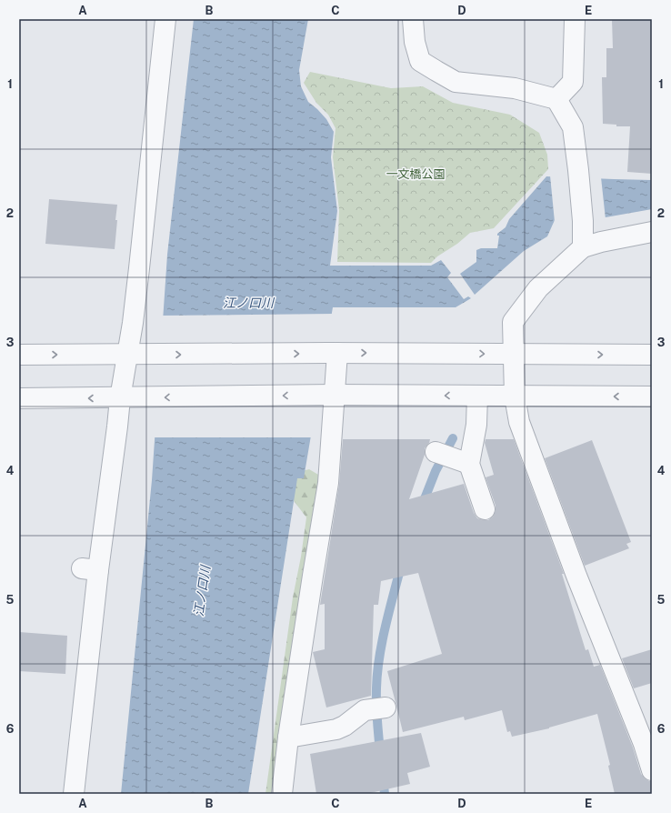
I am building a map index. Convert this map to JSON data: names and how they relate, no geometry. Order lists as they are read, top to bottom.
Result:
{
  "water": ["江ノ口川"],
  "parks": ["一文橋公園"],
  "grid": {
    "columns": [
      "A",
      "B",
      "C",
      "D",
      "E"
    ],
    "rows": [
      "1",
      "2",
      "3",
      "4",
      "5",
      "6"
    ]
  }
}
